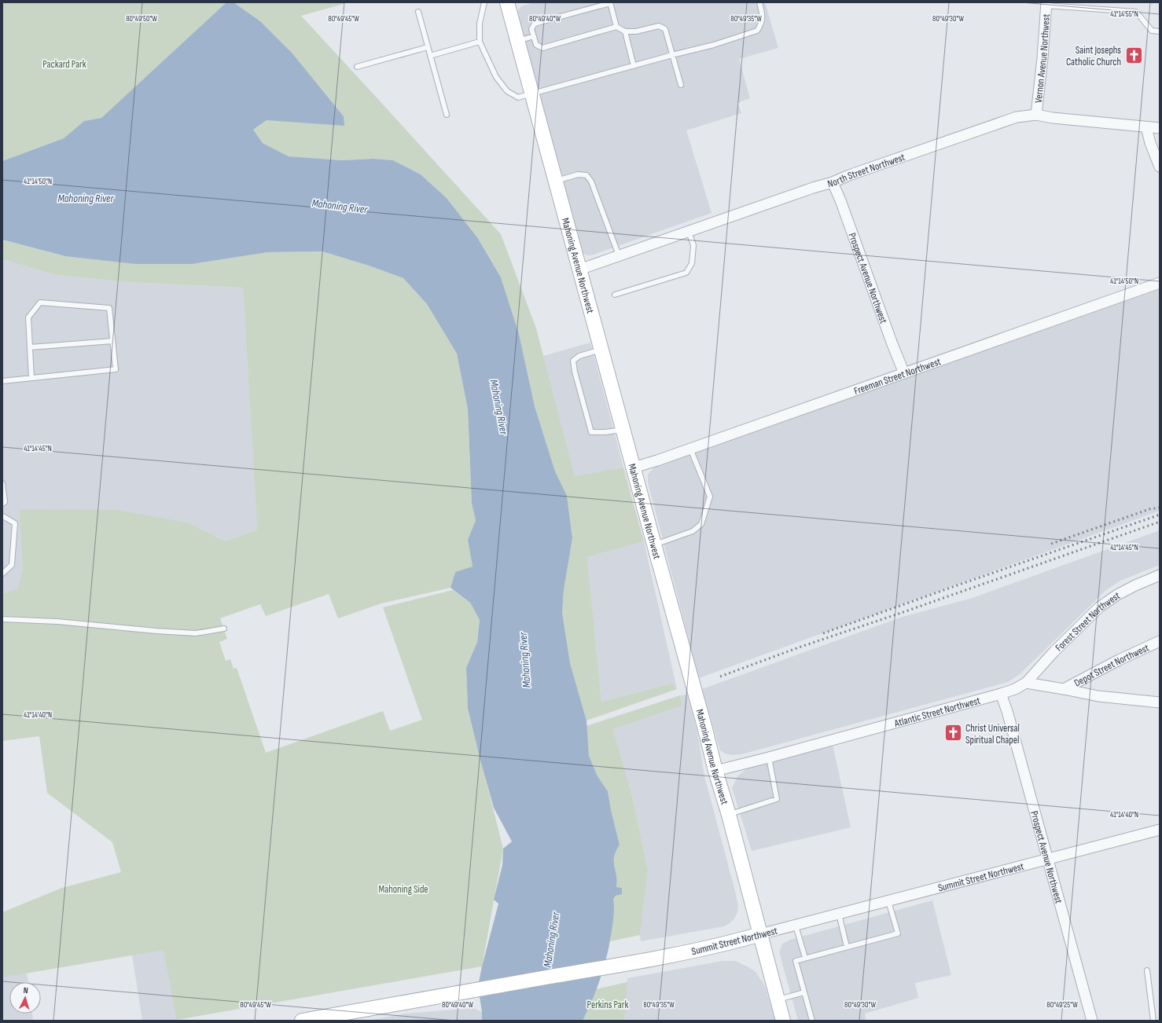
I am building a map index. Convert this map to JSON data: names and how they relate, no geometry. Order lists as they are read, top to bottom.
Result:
{
  "streets": {
    "main road": ["Mahoning Avenue Northwest", "Summit Street Northwest"],
    "street": [
      "Vernon Avenue Northwest",
      "North Street Northwest",
      "Prospect Avenue Northwest",
      "Freeman Street Northwest",
      "Forest Street Northwest",
      "Depot Street Northwest",
      "Atlantic Street Northwest"
    ]
  },
  "crossings": [
    ["Vernon Avenue Northwest", "North Street Northwest"],
    ["North Street Northwest", "Mahoning Avenue Northwest"],
    ["North Street Northwest", "Prospect Avenue Northwest"],
    ["Mahoning Avenue Northwest", "Freeman Street Northwest"],
    ["Mahoning Avenue Northwest", "Atlantic Street Northwest"],
    ["Mahoning Avenue Northwest", "Summit Street Northwest"],
    ["Prospect Avenue Northwest", "Freeman Street Northwest"],
    ["Prospect Avenue Northwest", "Atlantic Street Northwest"],
    ["Prospect Avenue Northwest", "Summit Street Northwest"],
    ["Forest Street Northwest", "Atlantic Street Northwest"]
  ],
  "water": ["Mahoning River"],
  "parks": ["Packard Park", "Mahoning Side", "Perkins Park"],
  "places": {
    "church": ["Saint Josephs Catholic Church", "Christ Universal Spiritual Chapel"]
  },
  "north": "top",
  "coordinates": [
    "41°14'55\"N",
    "80°49'50\"W",
    "80°49'45\"W",
    "80°49'40\"W",
    "80°49'35\"W",
    "80°49'30\"W",
    "41°14'50\"N",
    "41°14'45\"N",
    "41°14'40\"N",
    "80°49'25\"W"
  ]
}
